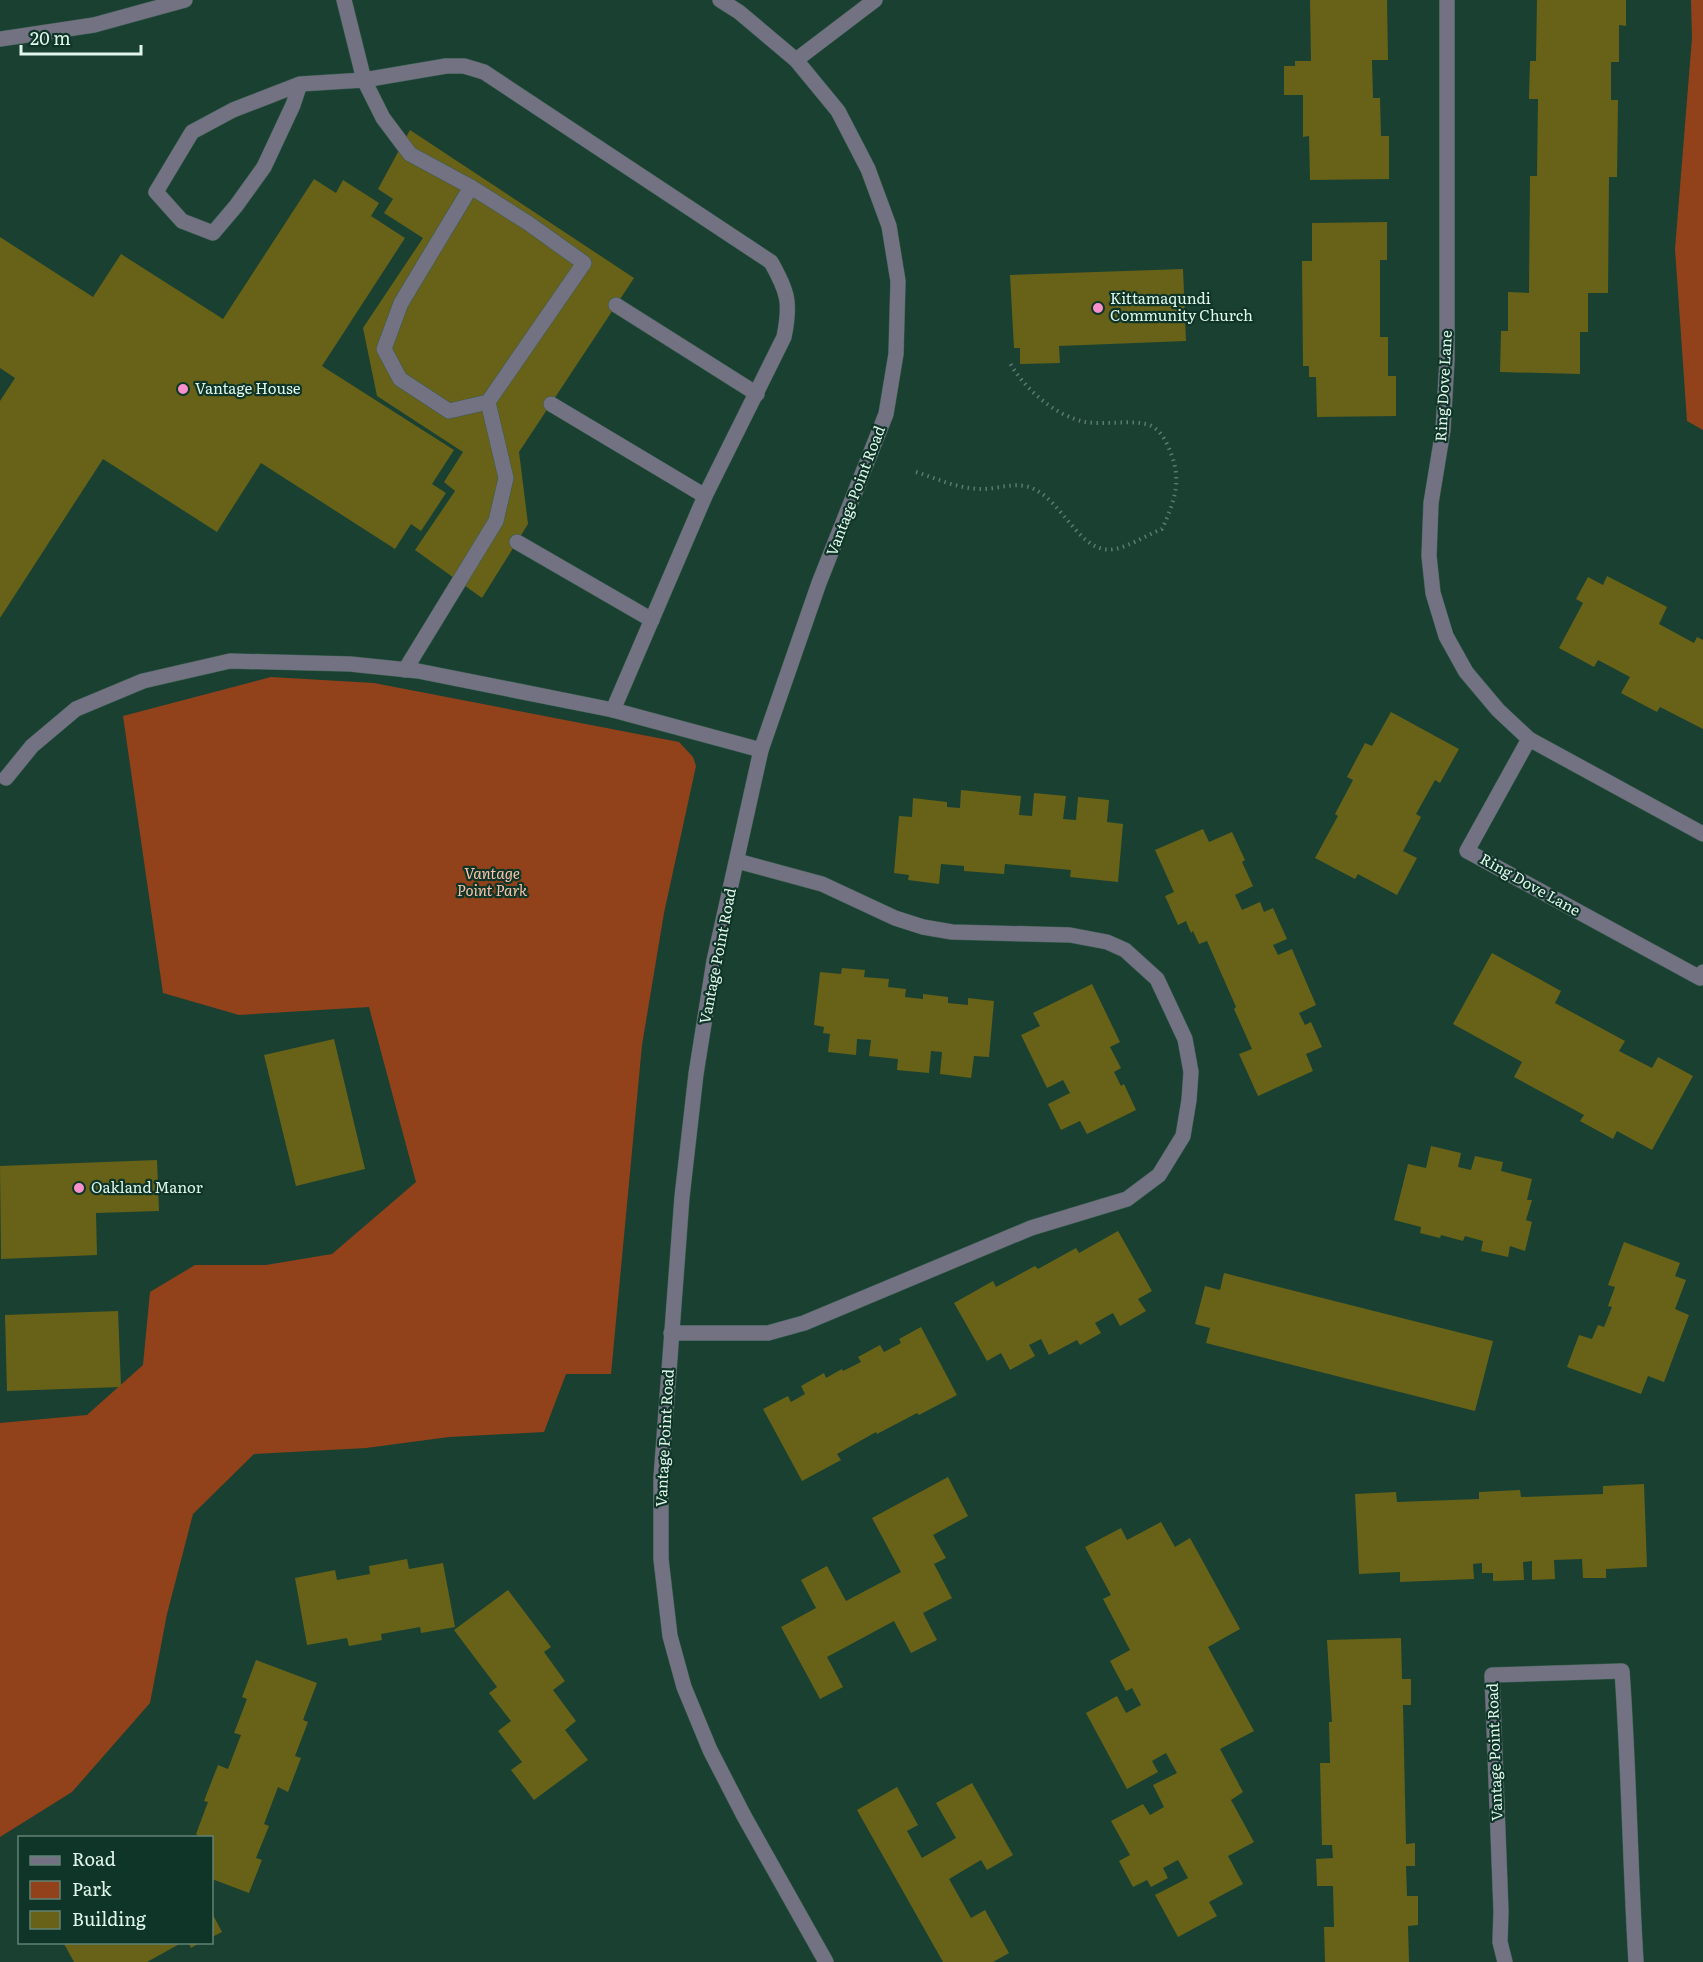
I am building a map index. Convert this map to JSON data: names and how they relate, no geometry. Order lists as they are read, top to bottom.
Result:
{
  "streets": {
    "street": ["Ring Dove Lane", "Vantage Point Road"]
  },
  "parks": ["Vantage Point Park"],
  "places": ["Kittamaqundi Community Church", "Vantage House", "Oakland Manor"],
  "legend": ["Road", "Park", "Building"],
  "scale_bar": "20 m"
}
